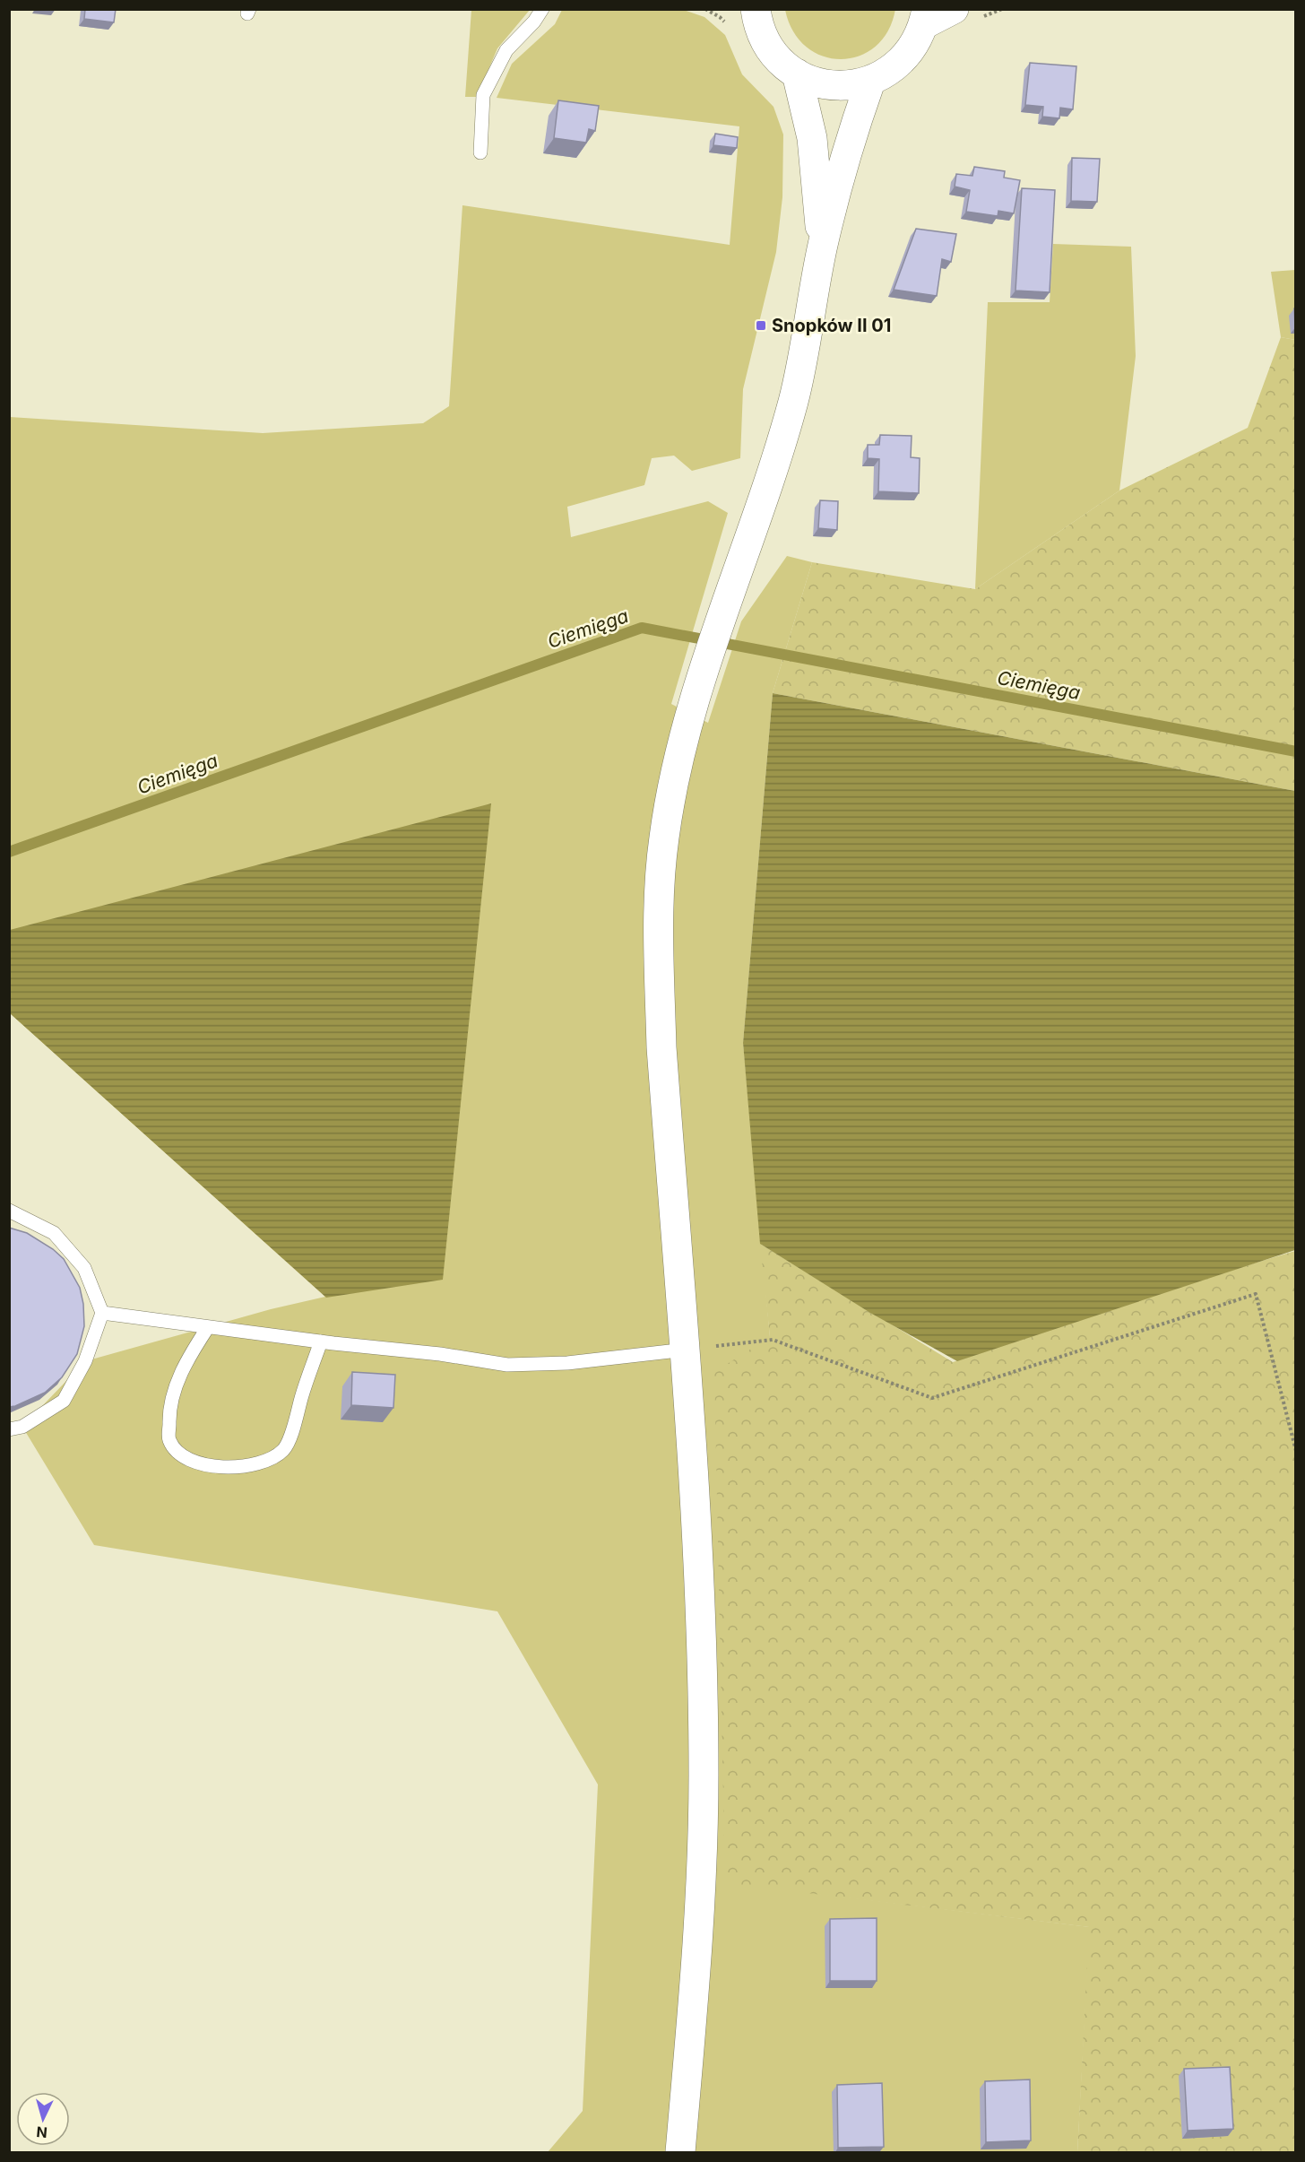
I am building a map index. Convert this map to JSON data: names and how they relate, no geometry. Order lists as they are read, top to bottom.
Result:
{
  "water": ["Ciemięga"],
  "places": {
    "transit": ["Snopków II 01"]
  },
  "north": "bottom"
}
